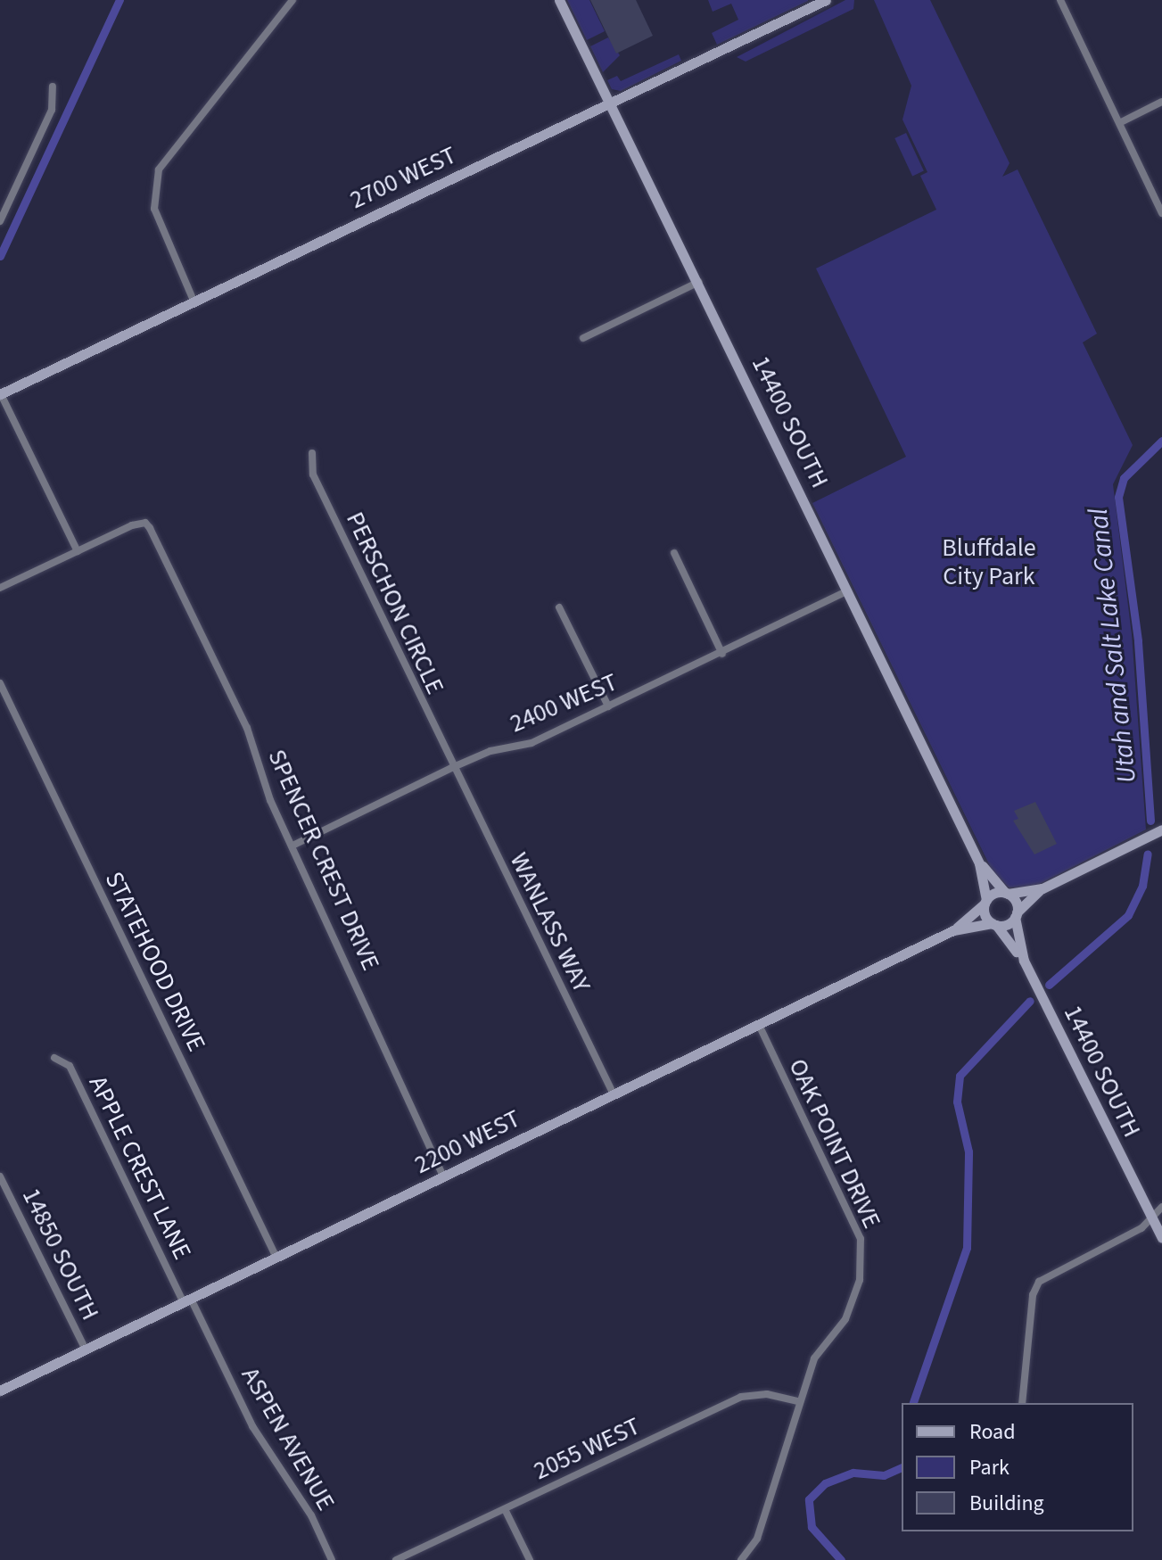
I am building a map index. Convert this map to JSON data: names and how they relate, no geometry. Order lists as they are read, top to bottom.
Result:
{
  "streets": {
    "street": [
      "2700 WEST",
      "14400 SOUTH",
      "PERSCHON CIRCLE",
      "2400 WEST",
      "SPENCER CREST DRIVE",
      "WANLASS WAY",
      "STATEHOOD DRIVE",
      "2200 WEST",
      "OAK POINT DRIVE",
      "APPLE CREST LANE",
      "14850 SOUTH",
      "ASPEN AVENUE",
      "2055 WEST"
    ]
  },
  "crossings": [
    ["2700 WEST", "14400 SOUTH"],
    ["14400 SOUTH", "2400 WEST"],
    ["14400 SOUTH", "2200 WEST"],
    ["PERSCHON CIRCLE", "2400 WEST"],
    ["PERSCHON CIRCLE", "WANLASS WAY"],
    ["2400 WEST", "SPENCER CREST DRIVE"],
    ["2400 WEST", "WANLASS WAY"],
    ["SPENCER CREST DRIVE", "2200 WEST"],
    ["WANLASS WAY", "2200 WEST"],
    ["STATEHOOD DRIVE", "2200 WEST"],
    ["2200 WEST", "OAK POINT DRIVE"],
    ["2200 WEST", "APPLE CREST LANE"],
    ["2200 WEST", "14850 SOUTH"],
    ["2200 WEST", "ASPEN AVENUE"],
    ["OAK POINT DRIVE", "2055 WEST"],
    ["APPLE CREST LANE", "ASPEN AVENUE"]
  ],
  "water": ["Utah and Salt Lake Canal"],
  "parks": ["Bluffdale City Park"],
  "legend": ["Road", "Park", "Building"]
}
